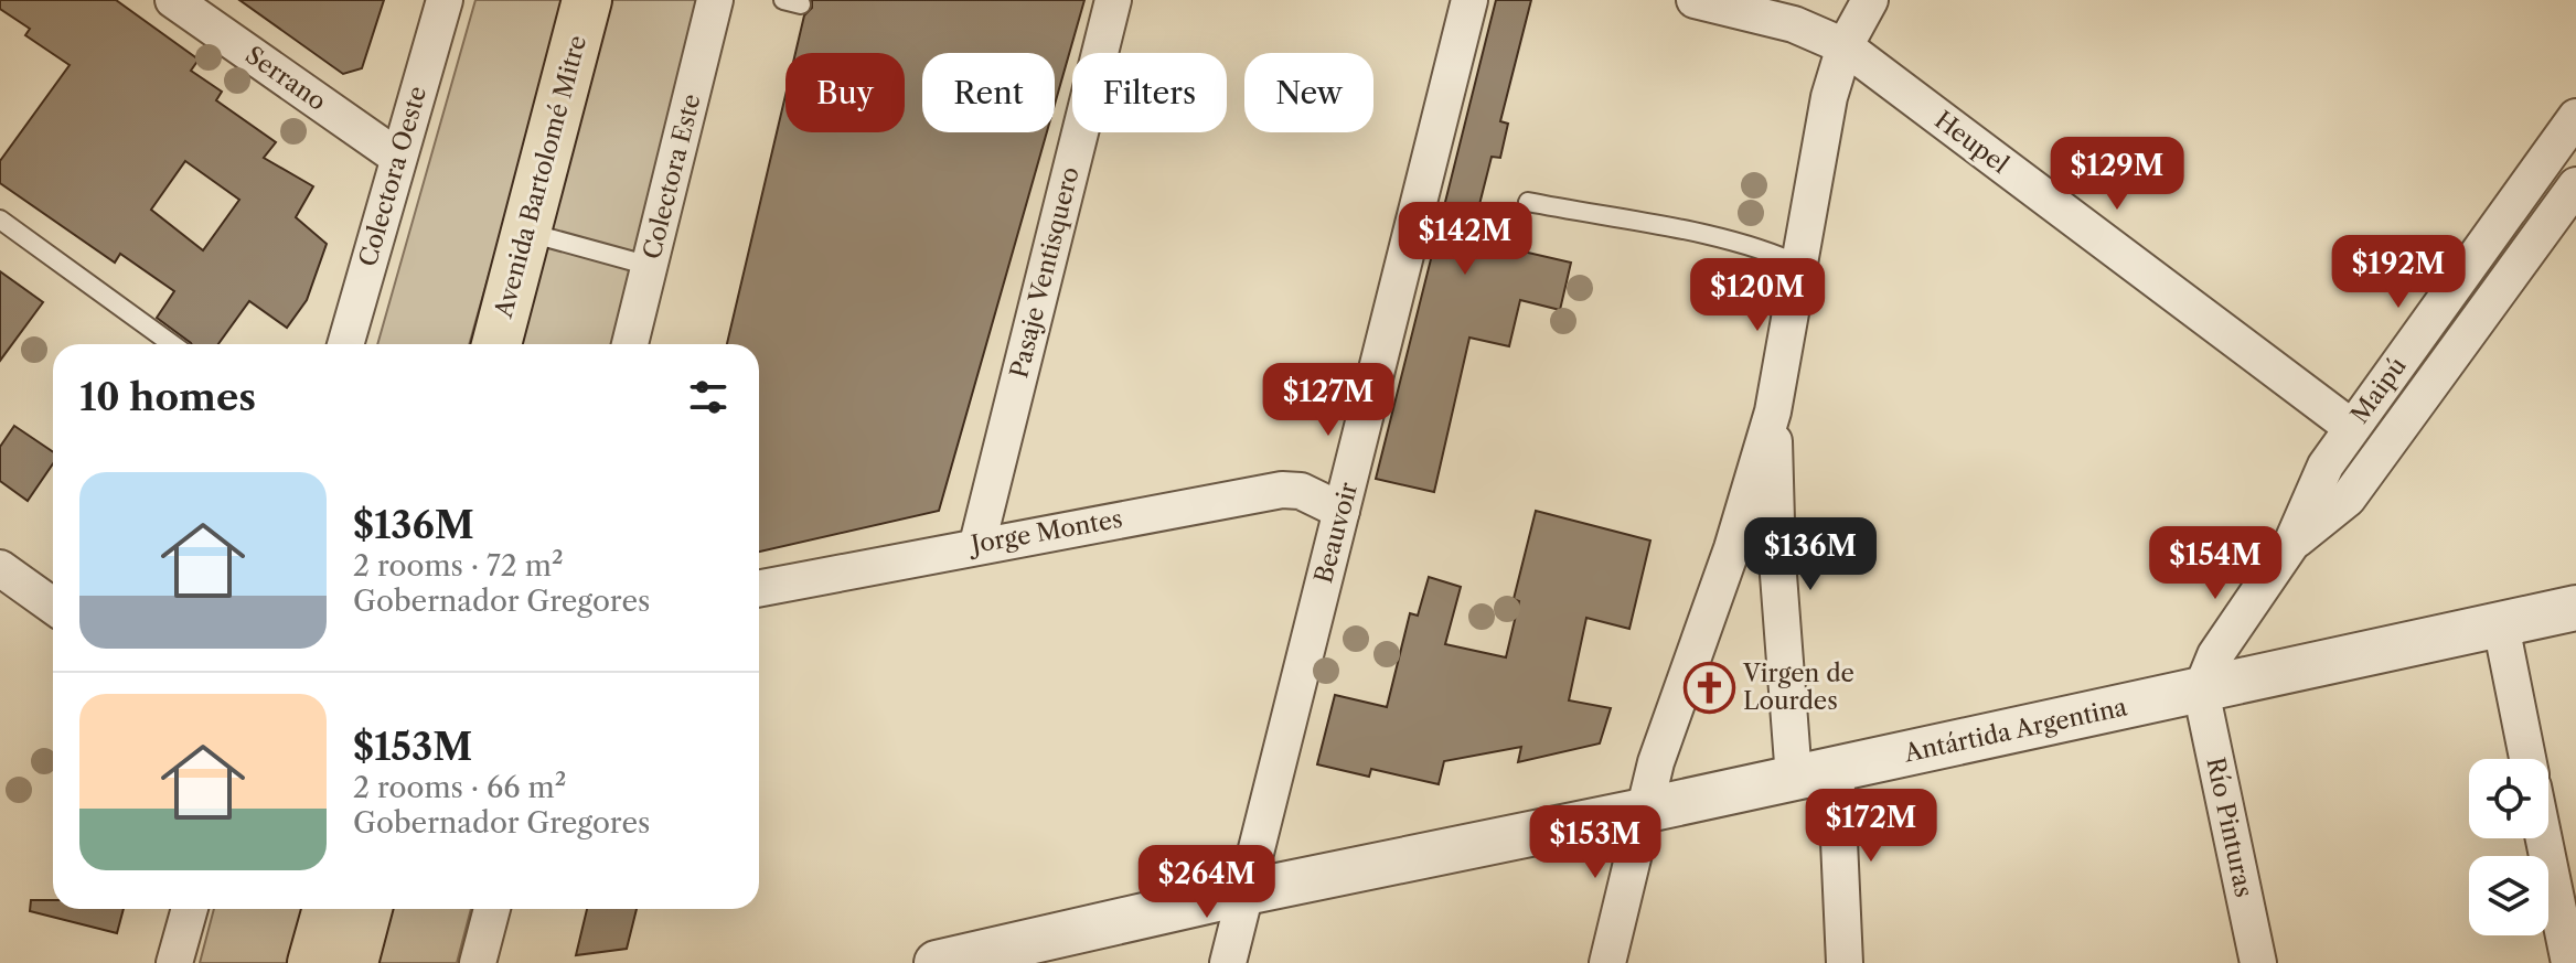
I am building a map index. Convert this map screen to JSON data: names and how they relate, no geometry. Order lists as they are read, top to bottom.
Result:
{
  "streets": {
    "main road": ["Avenida Bartolomé Mitre"],
    "street": [
      "Serrano",
      "Heupel",
      "Colectora Oeste",
      "Colectora Este",
      "Pasaje Ventisquero",
      "Maipú",
      "Jorge Montes",
      "Beauvoir",
      "Antártida Argentina",
      "Río Pinturas"
    ]
  },
  "crossings": [
    ["Serrano", "Colectora Oeste"],
    ["Heupel", "Maipú"],
    ["Pasaje Ventisquero", "Jorge Montes"],
    ["Maipú", "Antártida Argentina"],
    ["Maipú", "Río Pinturas"],
    ["Jorge Montes", "Beauvoir"],
    ["Beauvoir", "Antártida Argentina"],
    ["Antártida Argentina", "Río Pinturas"]
  ],
  "places": {
    "church": ["Virgen de Lourdes"]
  },
  "page": {
    "chip": [
      "Buy",
      "Rent",
      "Filters",
      "New"
    ],
    "price": [
      "$129M",
      "$142M",
      "$192M",
      "$120M",
      "$127M",
      "$136M",
      "$154M",
      "$172M",
      "$153M",
      "$264M"
    ],
    "heading": "10 homes",
    "list": [
      {
        "name": "$136M",
        "note": "2 rooms · 72 m² · Gobernador Gregores"
      },
      {
        "name": "$153M",
        "note": "2 rooms · 66 m² · Gobernador Gregores"
      }
    ]
  }
}
